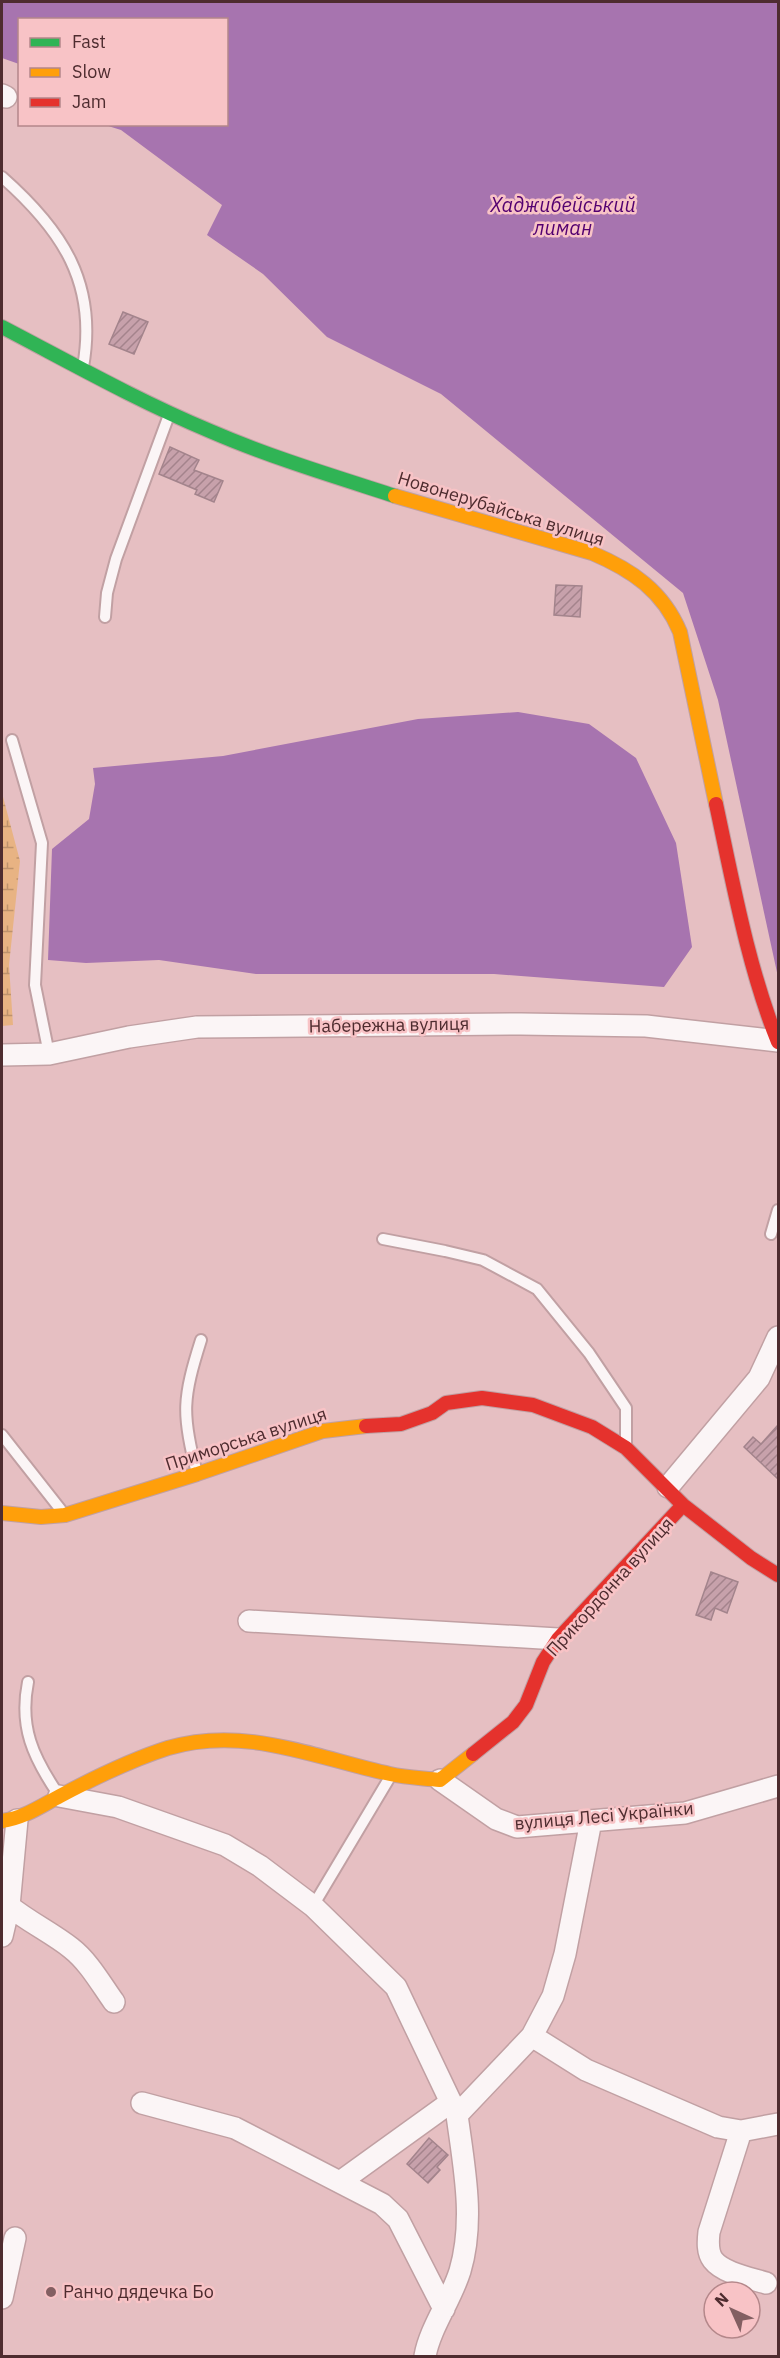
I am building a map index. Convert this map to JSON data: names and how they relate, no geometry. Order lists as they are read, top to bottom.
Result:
{
  "streets": {
    "street": [
      "Новонерубайська вулиця",
      "Набережна вулиця",
      "Приморська вулиця",
      "Прикордонна вулиця",
      "вулиця Лесі Українки"
    ]
  },
  "crossings": [
    ["Новонерубайська вулиця", "Набережна вулиця"],
    ["Приморська вулиця", "Прикордонна вулиця"],
    ["Прикордонна вулиця", "вулиця Лесі Українки"]
  ],
  "water": ["Хаджибейський лиман"],
  "places": ["Ранчо дядечка Бо"],
  "legend": ["Fast", "Slow", "Jam"],
  "north": "top left"
}
